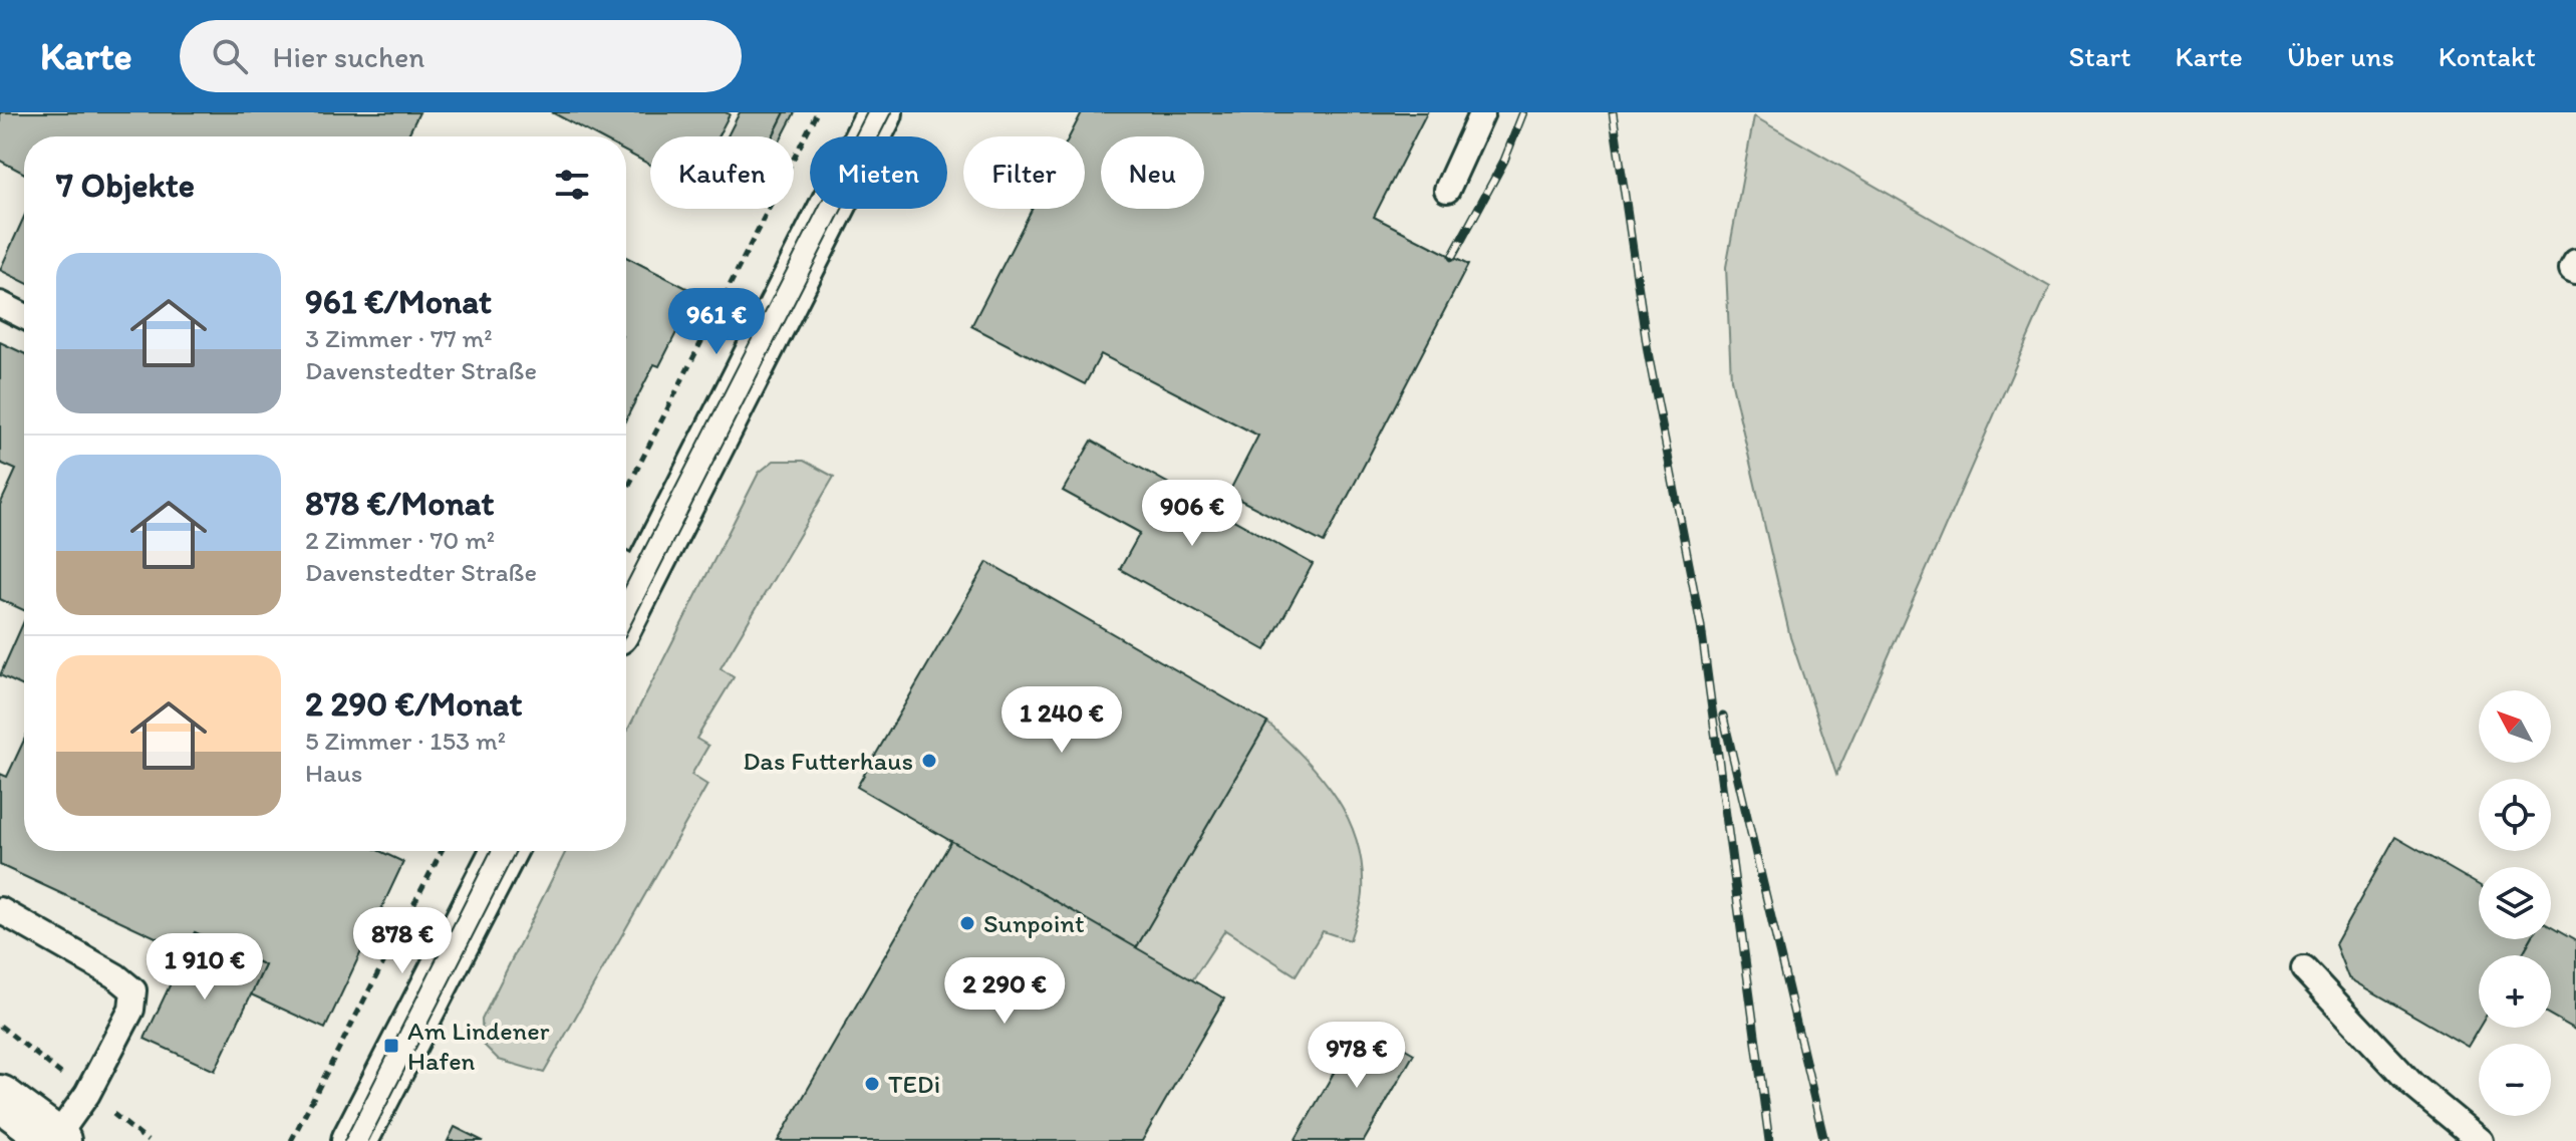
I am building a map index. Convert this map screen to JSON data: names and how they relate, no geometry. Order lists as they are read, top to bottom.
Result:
{
  "places": {
    "other": ["Das Futterhaus", "Sunpoint", "TEDi"],
    "transit": ["Am Lindener Hafen"]
  },
  "north": "top left",
  "page": {
    "header": "Karte",
    "search": "Hier suchen",
    "nav": [
      "Start",
      "Karte",
      "Über uns",
      "Kontakt"
    ],
    "chip": [
      "Kaufen",
      "Mieten",
      "Filter",
      "Neu"
    ],
    "heading": "7 Objekte",
    "list": [
      {
        "name": "961 €/Monat",
        "note": "3 Zimmer · 77 m² · Davenstedter Straße"
      },
      {
        "name": "878 €/Monat",
        "note": "2 Zimmer · 70 m² · Davenstedter Straße"
      },
      {
        "name": "2 290 €/Monat",
        "note": "5 Zimmer · 153 m² · Haus"
      }
    ],
    "price": [
      "961 €",
      "906 €",
      "1 240 €",
      "878 €",
      "1 910 €",
      "2 290 €",
      "978 €"
    ],
    "map_buttons": ["+", "−"]
  }
}
